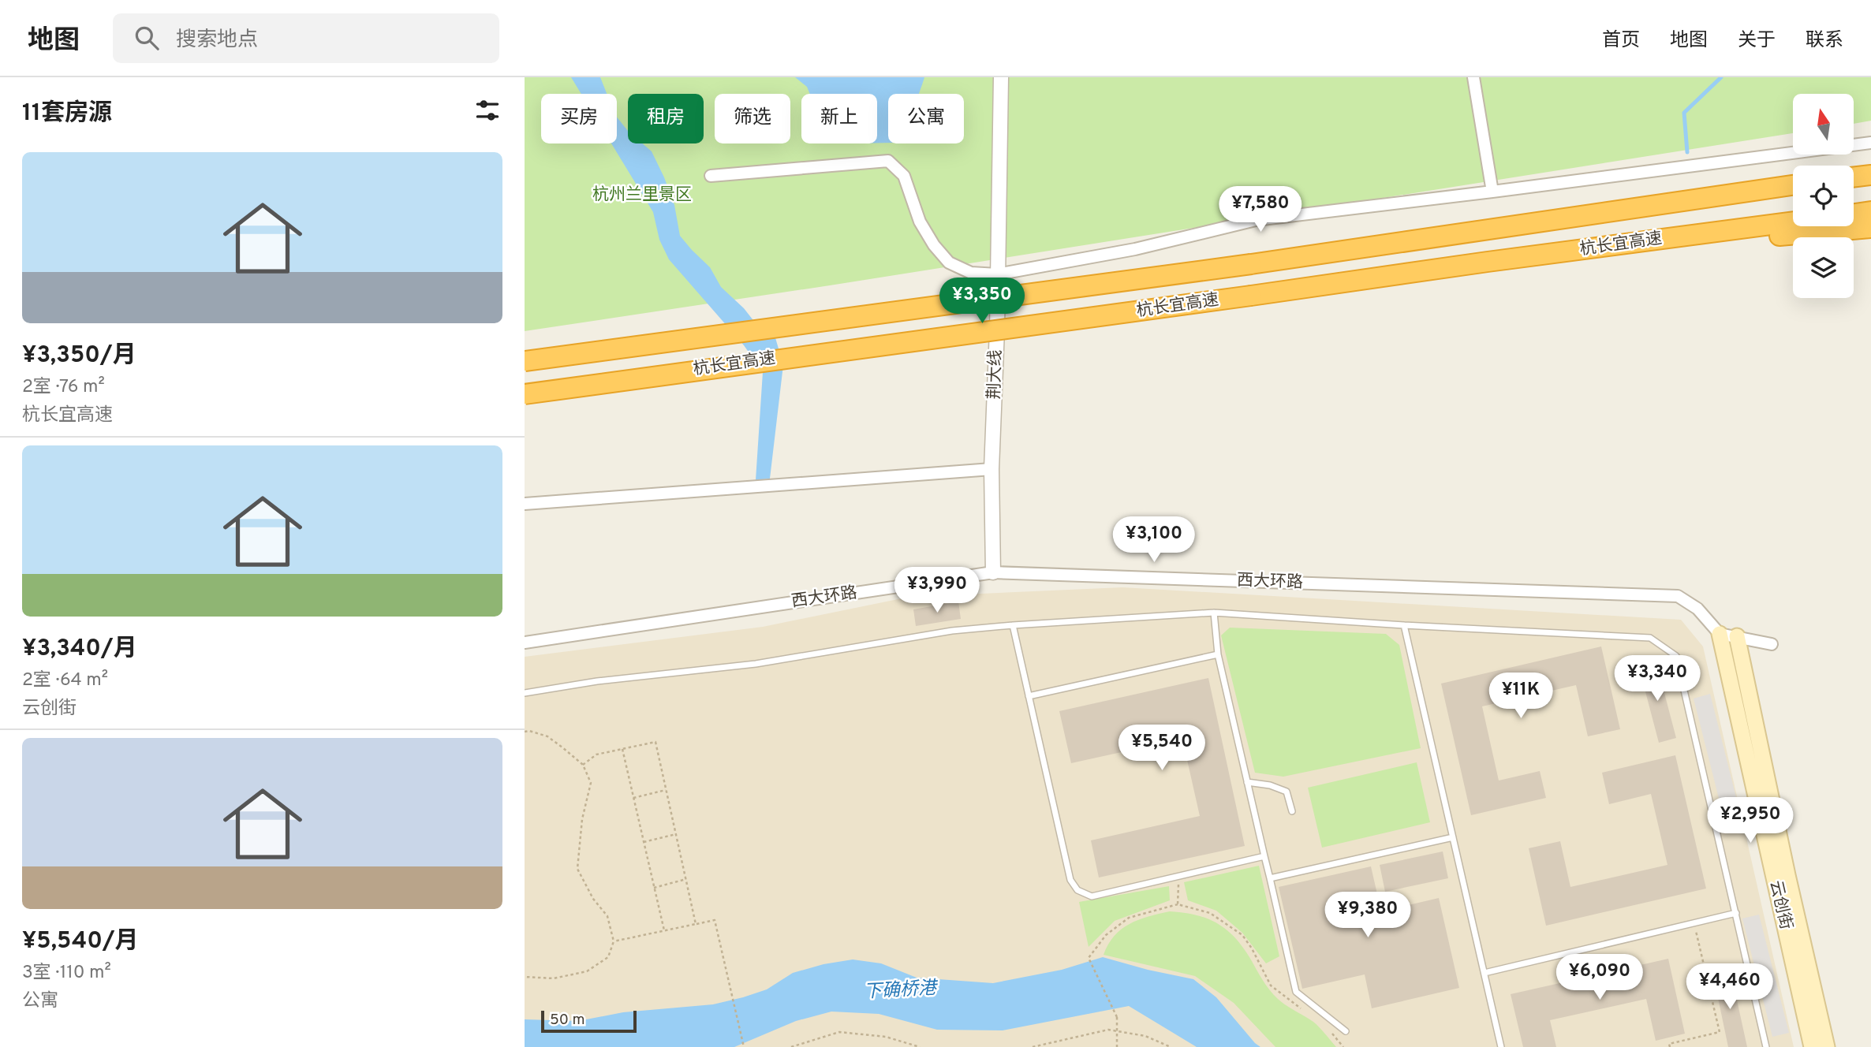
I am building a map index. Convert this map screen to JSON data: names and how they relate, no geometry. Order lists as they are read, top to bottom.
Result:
{
  "streets": {
    "highway": ["杭长宜高速"],
    "main road": ["云创街"],
    "street": ["荆大线", "西大环路"]
  },
  "crossings": [
    ["荆大线", "西大环路"],
    ["西大环路", "云创街"]
  ],
  "water": ["下确桥港"],
  "parks": ["杭州兰里景区"],
  "scale_bar": "50 m",
  "north": "top",
  "page": {
    "header": "地图",
    "search": "搜索地点",
    "nav": [
      "首页",
      "地图",
      "关于",
      "联系"
    ],
    "heading": "11套房源",
    "chip": [
      "买房",
      "租房",
      "筛选",
      "新上",
      "公寓"
    ],
    "list": [
      {
        "name": "¥3,350/月",
        "note": "2室 · 76 m² · 杭长宜高速"
      },
      {
        "name": "¥3,340/月",
        "note": "2室 · 64 m² · 云创街"
      },
      {
        "name": "¥5,540/月",
        "note": "3室 · 110 m² · 公寓"
      }
    ],
    "price": [
      "¥7,580",
      "¥3,350",
      "¥3,100",
      "¥3,990",
      "¥3,340",
      "¥11K",
      "¥5,540",
      "¥2,950",
      "¥9,380",
      "¥6,090",
      "¥4,460"
    ],
    "scale": "50 m"
  }
}
